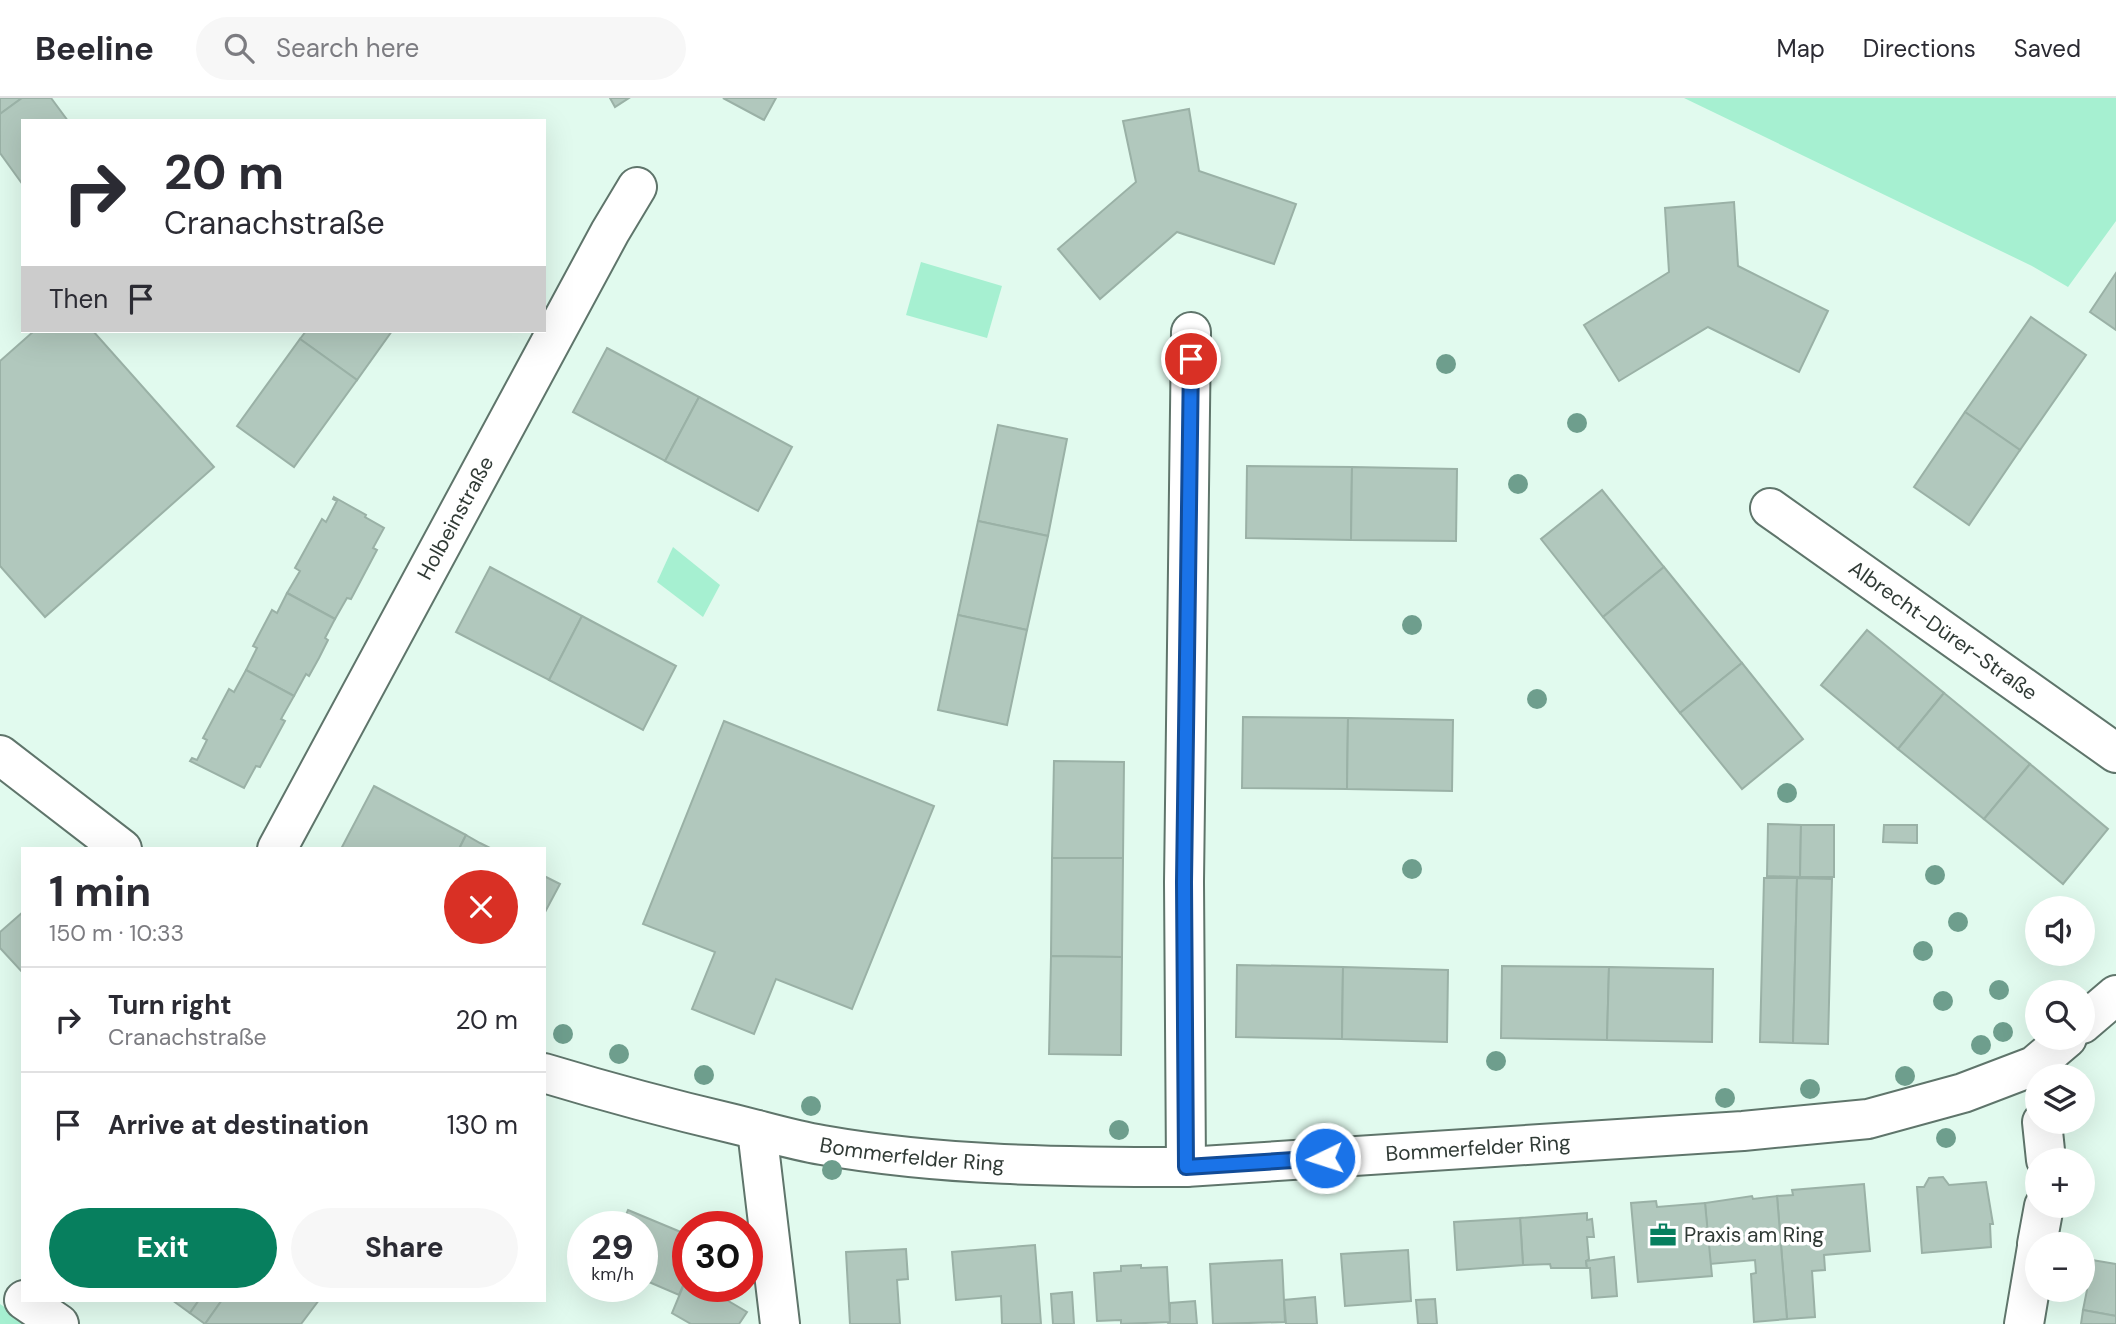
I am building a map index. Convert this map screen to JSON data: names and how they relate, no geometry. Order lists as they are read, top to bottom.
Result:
{
  "streets": {
    "street": ["Holbeinstraße", "Albrecht-Dürer-Straße", "Bommerfelder Ring"]
  },
  "places": {
    "office": ["Praxis am Ring"]
  },
  "page": {
    "header": "Beeline",
    "search": "Search here",
    "nav": ["Map", "Directions", "Saved"],
    "turn": ["20 m", "Cranachstraße"],
    "then": "Then",
    "heading": ["1 min", "150 m · 10:33"],
    "map_buttons": ["+", "−"],
    "list": [
      {
        "name": "Turn right",
        "note": "Cranachstraße",
        "value": "20 m"
      },
      {
        "name": "Arrive at destination",
        "value": "130 m"
      }
    ],
    "buttons": ["Exit", "Share"],
    "speed": "29 km/h",
    "limit": "30"
  }
}
